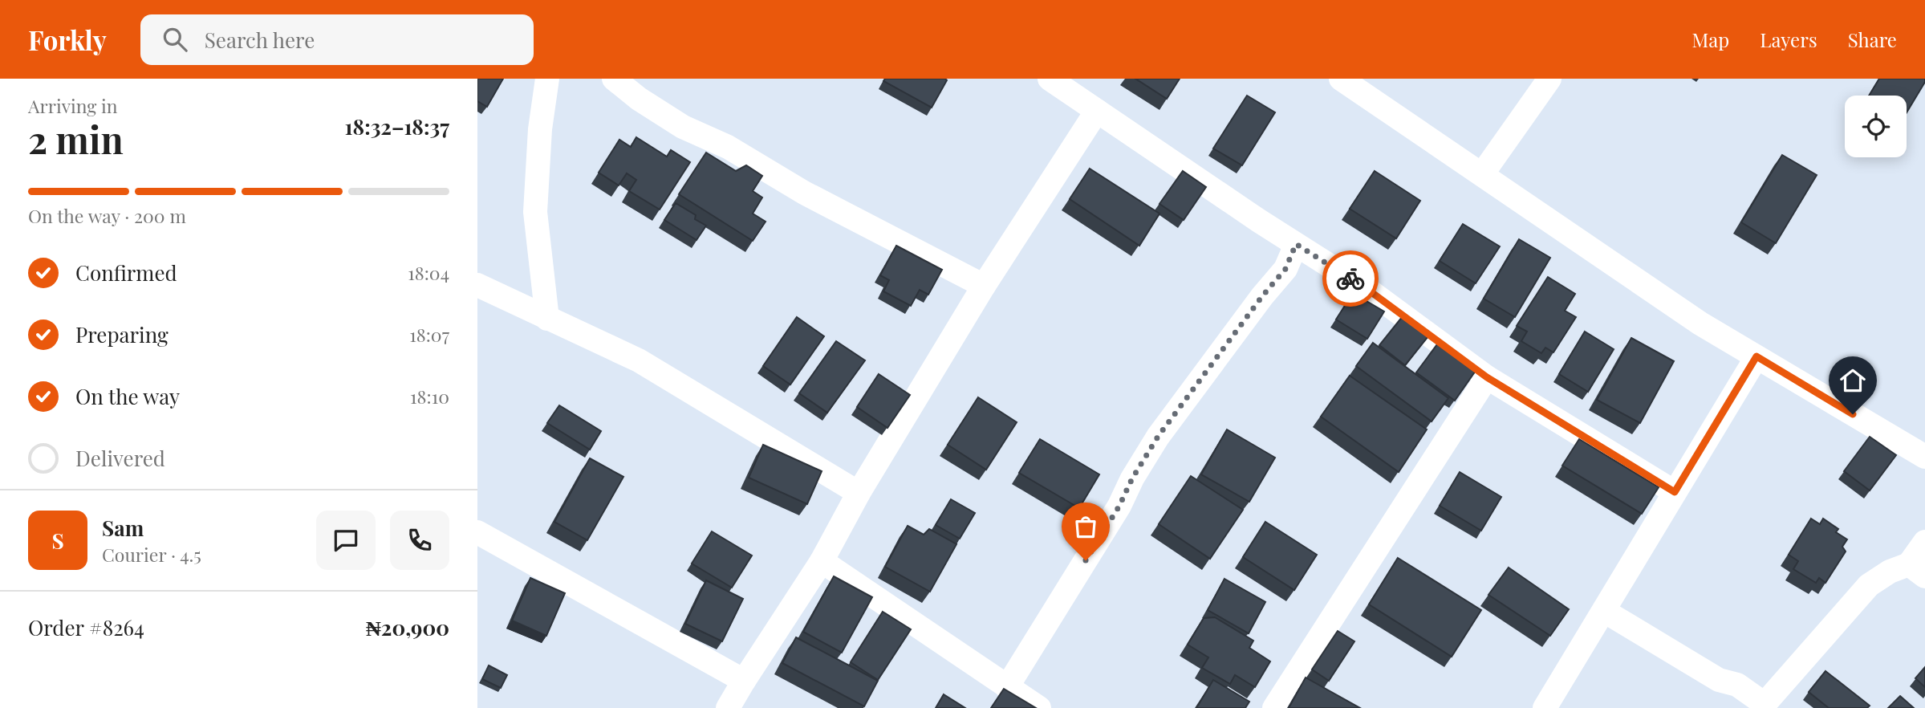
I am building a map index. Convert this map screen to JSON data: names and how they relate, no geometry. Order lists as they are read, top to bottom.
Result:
{
  "page": {
    "header": "Forkly",
    "search": "Search here",
    "nav": ["Map", "Layers", "Share"],
    "heading": ["2 min", "Arriving in", "18:32–18:37"],
    "panel": [
      "Sam",
      "Courier · 4.5",
      "Order #8264",
      "₦20,900"
    ],
    "bar": "On the way · 200 m",
    "list": [
      ["Confirmed", "18:04"],
      ["Preparing", "18:07"],
      ["On the way", "18:10"],
      "Delivered"
    ],
    "round": "S"
  }
}
